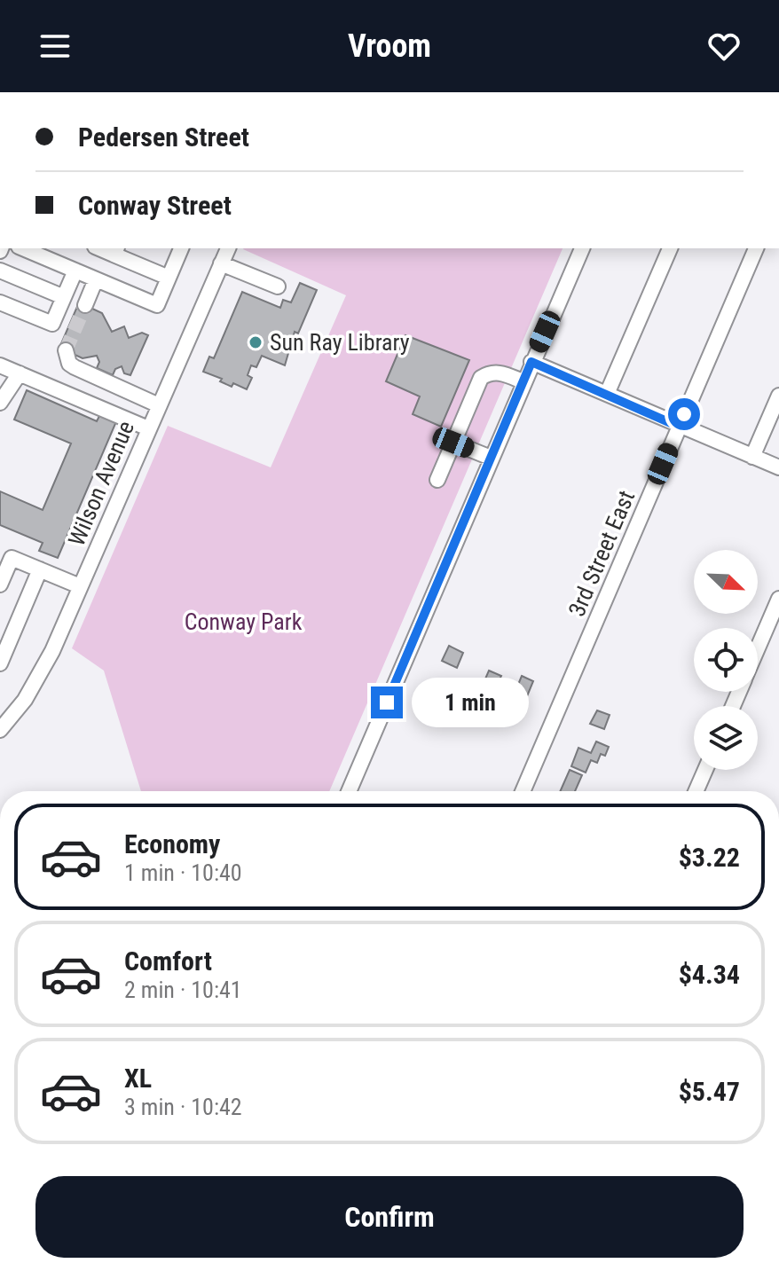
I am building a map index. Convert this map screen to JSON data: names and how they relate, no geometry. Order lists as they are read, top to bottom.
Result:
{
  "streets": {
    "street": ["Wilson Avenue", "3rd Street East"]
  },
  "parks": ["Conway Park"],
  "places": ["Sun Ray Library"],
  "north": "bottom right",
  "page": {
    "header": "Vroom",
    "banner": ["Pedersen Street", "Conway Street"],
    "bubble": "1 min",
    "list": [
      {
        "name": "Economy",
        "note": "1 min · 10:40",
        "value": "$3.22"
      },
      {
        "name": "Comfort",
        "note": "2 min · 10:41",
        "value": "$4.34"
      },
      {
        "name": "XL",
        "note": "3 min · 10:42",
        "value": "$5.47"
      }
    ],
    "buttons": "Confirm"
  }
}
